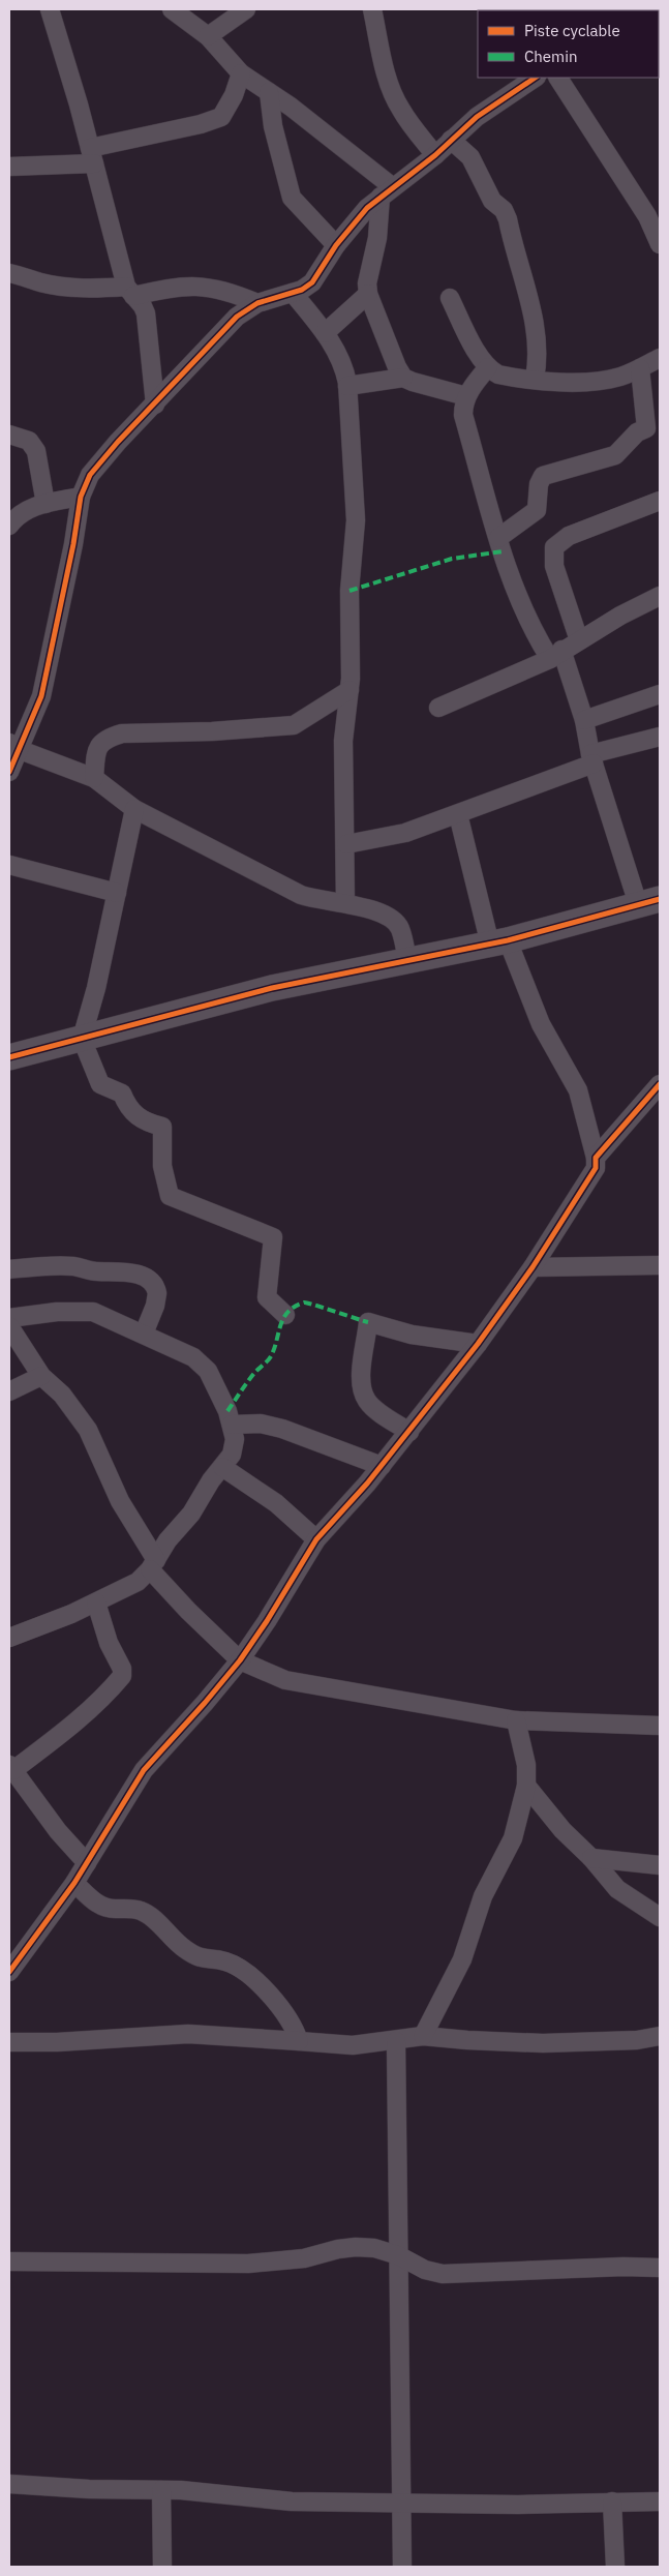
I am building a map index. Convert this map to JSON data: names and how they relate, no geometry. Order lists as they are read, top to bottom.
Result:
{
  "legend": ["Piste cyclable", "Chemin"]
}
